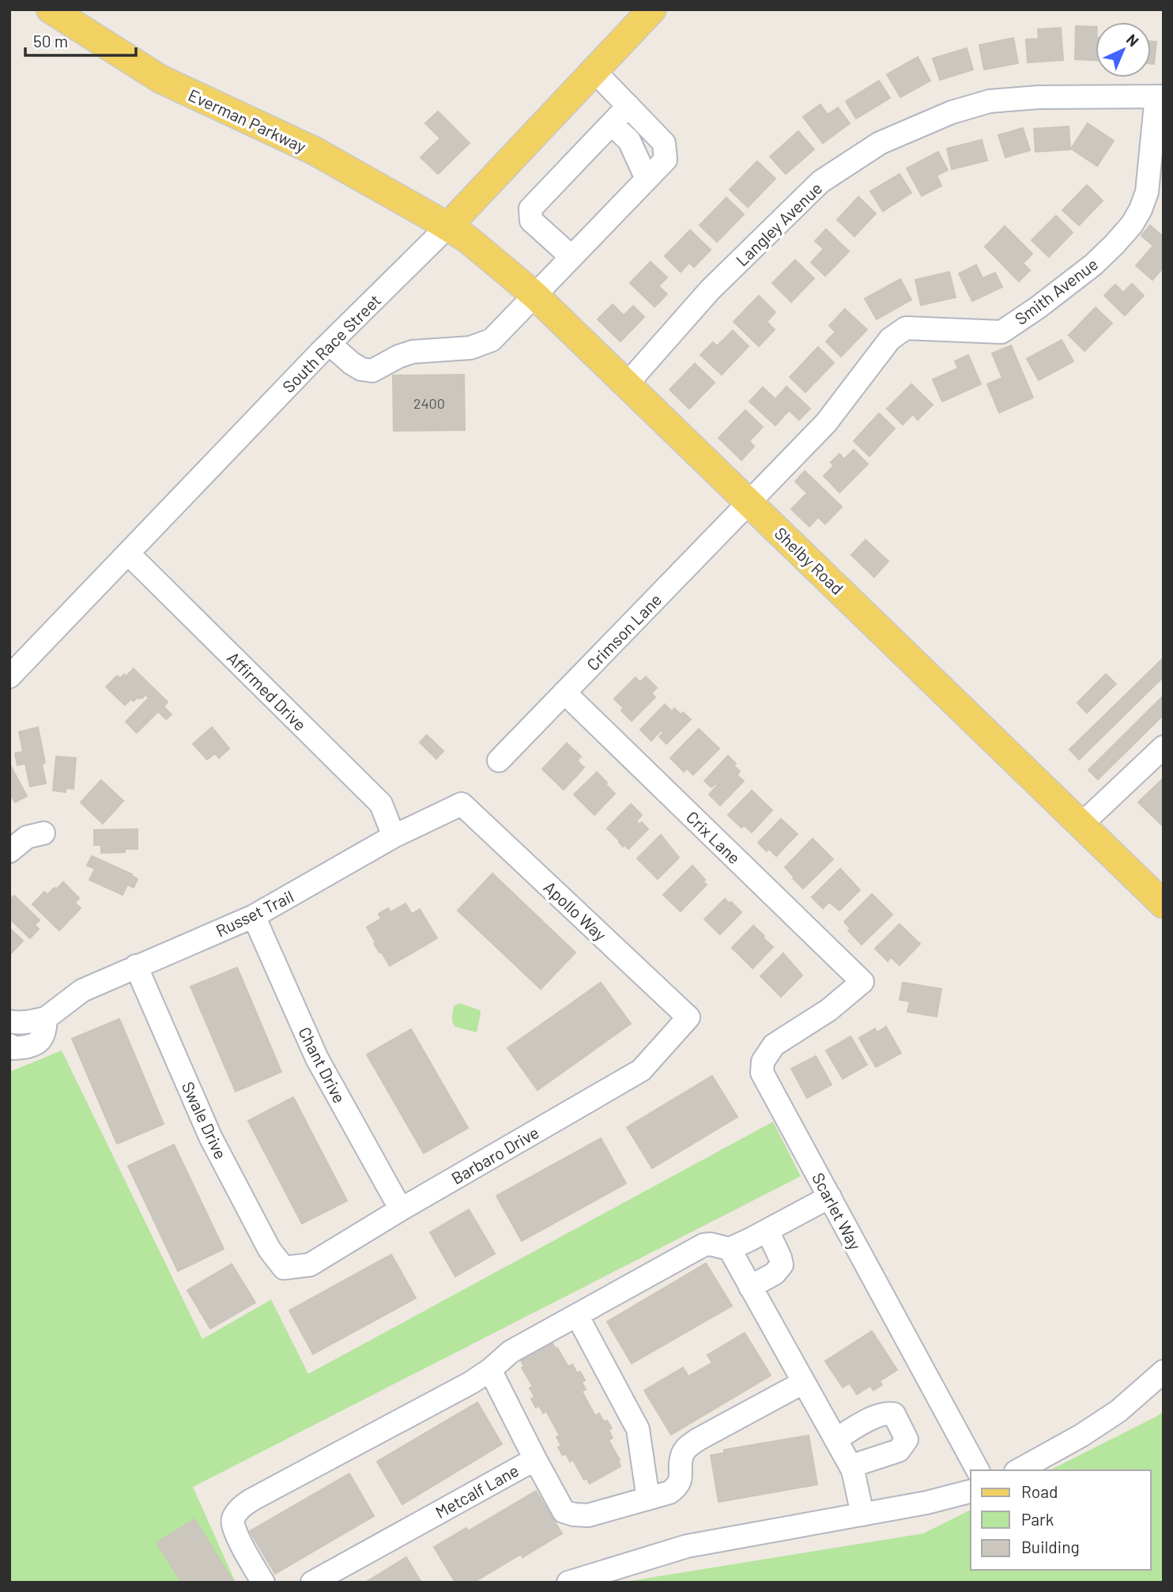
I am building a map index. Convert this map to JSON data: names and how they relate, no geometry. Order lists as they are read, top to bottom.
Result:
{
  "streets": {
    "main road": ["Everman Parkway", "South Race Street", "Shelby Road"],
    "street": [
      "Langley Avenue",
      "Smith Avenue",
      "Crimson Lane",
      "Affirmed Drive",
      "Crix Lane",
      "Apollo Way",
      "Russet Trail",
      "Chant Drive",
      "Swale Drive",
      "Barbaro Drive",
      "Scarlet Way",
      "Metcalf Lane"
    ]
  },
  "crossings": [
    ["Everman Parkway", "South Race Street"],
    ["Everman Parkway", "Shelby Road"],
    ["Langley Avenue", "Smith Avenue"],
    ["Langley Avenue", "Shelby Road"],
    ["Smith Avenue", "Shelby Road"],
    ["Smith Avenue", "Crimson Lane"],
    ["South Race Street", "Shelby Road"],
    ["South Race Street", "Affirmed Drive"],
    ["Shelby Road", "Crimson Lane"],
    ["Crimson Lane", "Crix Lane"],
    ["Affirmed Drive", "Russet Trail"],
    ["Crix Lane", "Scarlet Way"],
    ["Apollo Way", "Russet Trail"],
    ["Apollo Way", "Barbaro Drive"],
    ["Russet Trail", "Chant Drive"],
    ["Russet Trail", "Swale Drive"],
    ["Chant Drive", "Barbaro Drive"],
    ["Swale Drive", "Barbaro Drive"]
  ],
  "house_numbers": ["2400"],
  "legend": ["Road", "Park", "Building"],
  "scale_bar": "50 m",
  "north": "top right"
}
